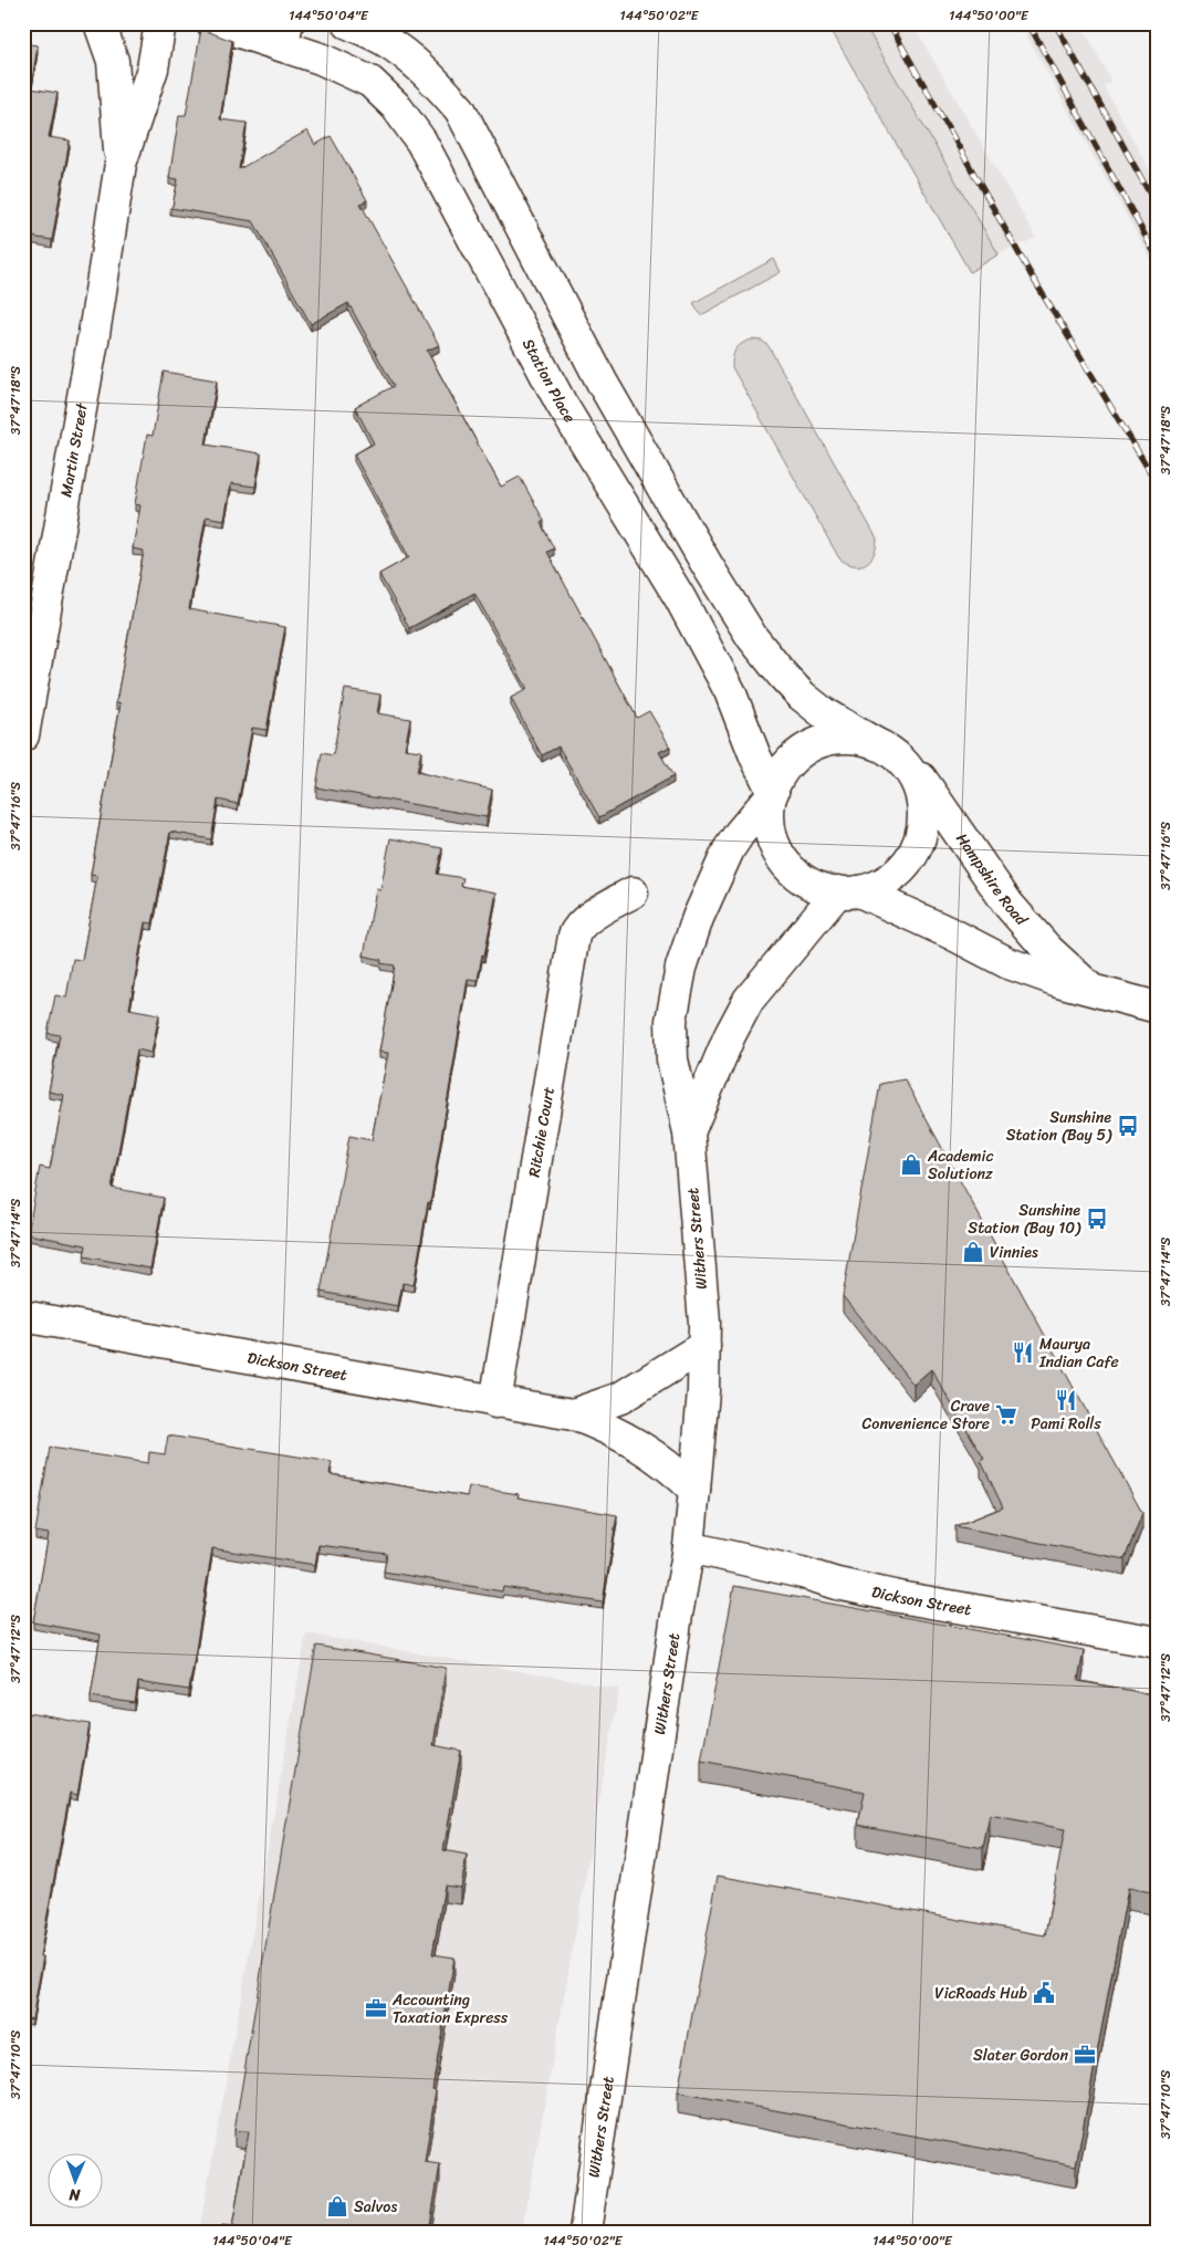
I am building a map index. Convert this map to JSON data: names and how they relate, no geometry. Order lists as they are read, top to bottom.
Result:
{
  "streets": {
    "street": [
      "Station Place",
      "Martin Street",
      "Hampshire Road",
      "Ritchie Court",
      "Withers Street",
      "Dickson Street"
    ]
  },
  "crossings": [
    ["Station Place", "Hampshire Road"],
    ["Station Place", "Withers Street"],
    ["Hampshire Road", "Withers Street"],
    ["Ritchie Court", "Dickson Street"],
    ["Withers Street", "Dickson Street"]
  ],
  "places": {
    "bus stop": ["Sunshine Station (Bay 5)", "Sunshine Station (Bay 10)"],
    "shop": ["Academic Solutionz", "Vinnies", "Salvos"],
    "restaurant": ["Maurya Indian Cafe", "Pami Rolls"],
    "supermarket": ["Crave Convenience Store"],
    "public building": ["VicRoads Hub"],
    "office": ["Accounting Taxation Express", "Slater Gordon"]
  },
  "north": "bottom",
  "coordinates": [
    "144°50'04\"E",
    "144°50'02\"E",
    "144°50'00\"E",
    "37°47'18\"S",
    "37°47'16\"S",
    "37°47'14\"S",
    "37°47'12\"S",
    "37°47'10\"S"
  ]
}
